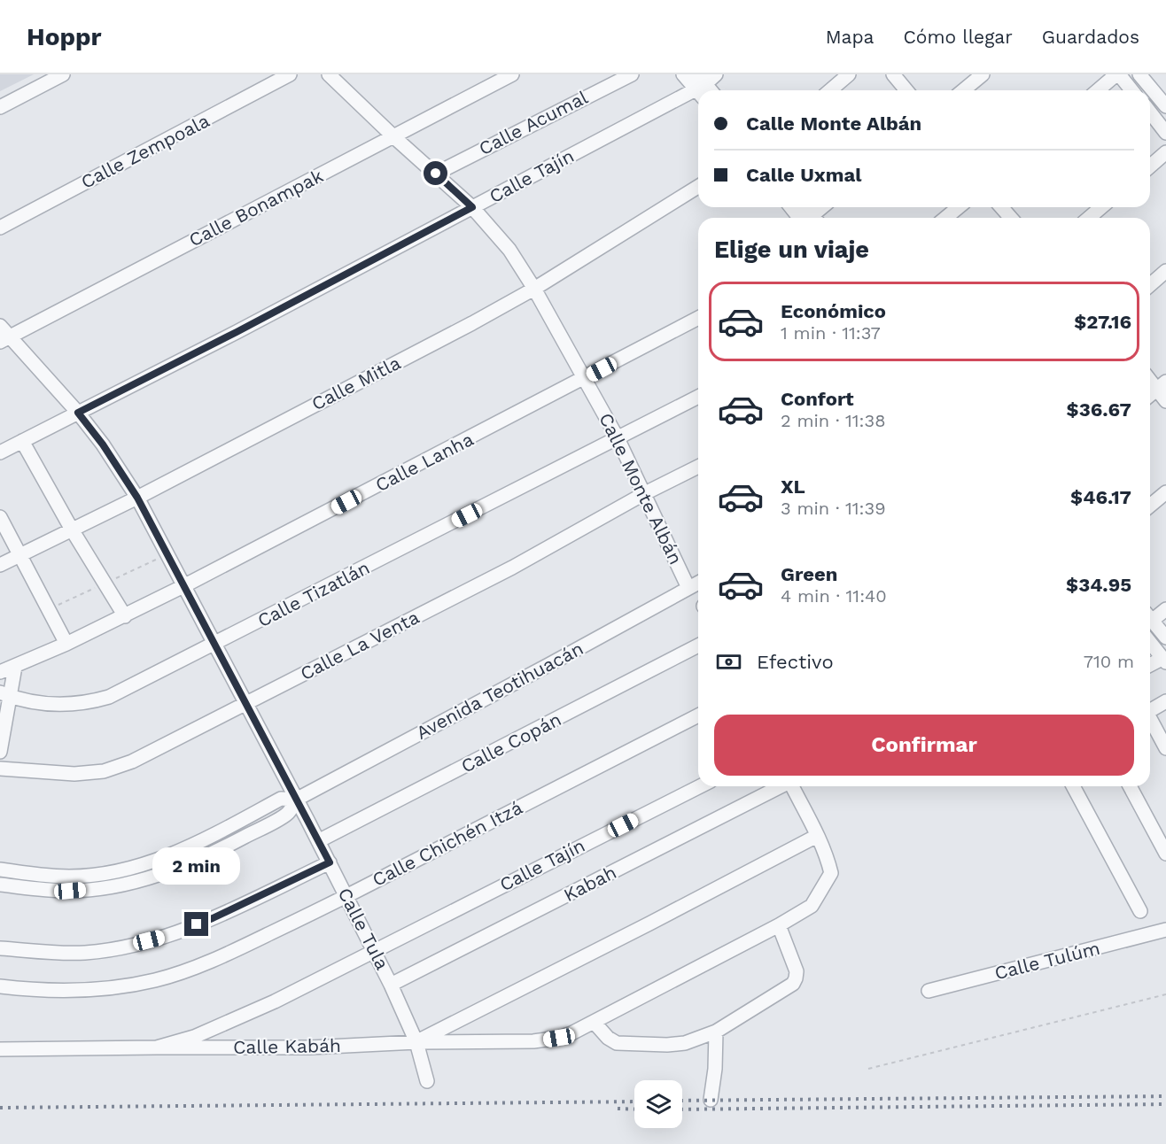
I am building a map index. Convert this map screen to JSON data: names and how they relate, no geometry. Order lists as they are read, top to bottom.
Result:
{
  "streets": {
    "street": [
      "Calle Acumal",
      "Calle Zempoala",
      "Calle Tajín",
      "Calle Bonampak",
      "Calle Mitla",
      "Calle Lanha",
      "Calle Monte Albán",
      "Calle Tizatlán",
      "Calle La Venta",
      "Avenida Teotihuacán",
      "Calle Copán",
      "Calle Chichén Itzá",
      "Kabah",
      "Calle Tula",
      "Calle Tulúm",
      "Calle Kabáh"
    ]
  },
  "crossings": [
    ["Calle Acumal", "Calle Monte Albán"],
    ["Calle Tajín", "Calle Monte Albán"],
    ["Calle Tajín", "Calle Tula"],
    ["Calle Tajín", "Calle Kabáh"],
    ["Calle Bonampak", "Calle Monte Albán"],
    ["Calle Bonampak", "Calle Tula"],
    ["Calle Mitla", "Calle Monte Albán"],
    ["Calle Mitla", "Calle Tula"],
    ["Calle Lanha", "Calle Monte Albán"],
    ["Calle Lanha", "Calle Tula"],
    ["Calle Monte Albán", "Calle Tizatlán"],
    ["Calle Monte Albán", "Calle La Venta"],
    ["Calle Monte Albán", "Avenida Teotihuacán"],
    ["Calle Tizatlán", "Calle Tula"],
    ["Calle La Venta", "Calle Tula"],
    ["Avenida Teotihuacán", "Calle Tula"],
    ["Calle Copán", "Calle Tula"],
    ["Calle Chichén Itzá", "Calle Tula"],
    ["Kabah", "Calle Tula"],
    ["Calle Tula", "Calle Kabáh"]
  ],
  "page": {
    "header": "Hoppr",
    "nav": ["Mapa", "Cómo llegar", "Guardados"],
    "banner": ["Calle Monte Albán", "Calle Uxmal"],
    "heading": "Elige un viaje",
    "list": [
      {
        "name": "Económico",
        "note": "1 min · 11:37",
        "value": "$27.16"
      },
      {
        "name": "Confort",
        "note": "2 min · 11:38",
        "value": "$36.67"
      },
      {
        "name": "XL",
        "note": "3 min · 11:39",
        "value": "$46.17"
      },
      {
        "name": "Green",
        "note": "4 min · 11:40",
        "value": "$34.95"
      }
    ],
    "pay": ["Efectivo", "710 m"],
    "buttons": "Confirmar",
    "bubble": "2 min"
  }
}
